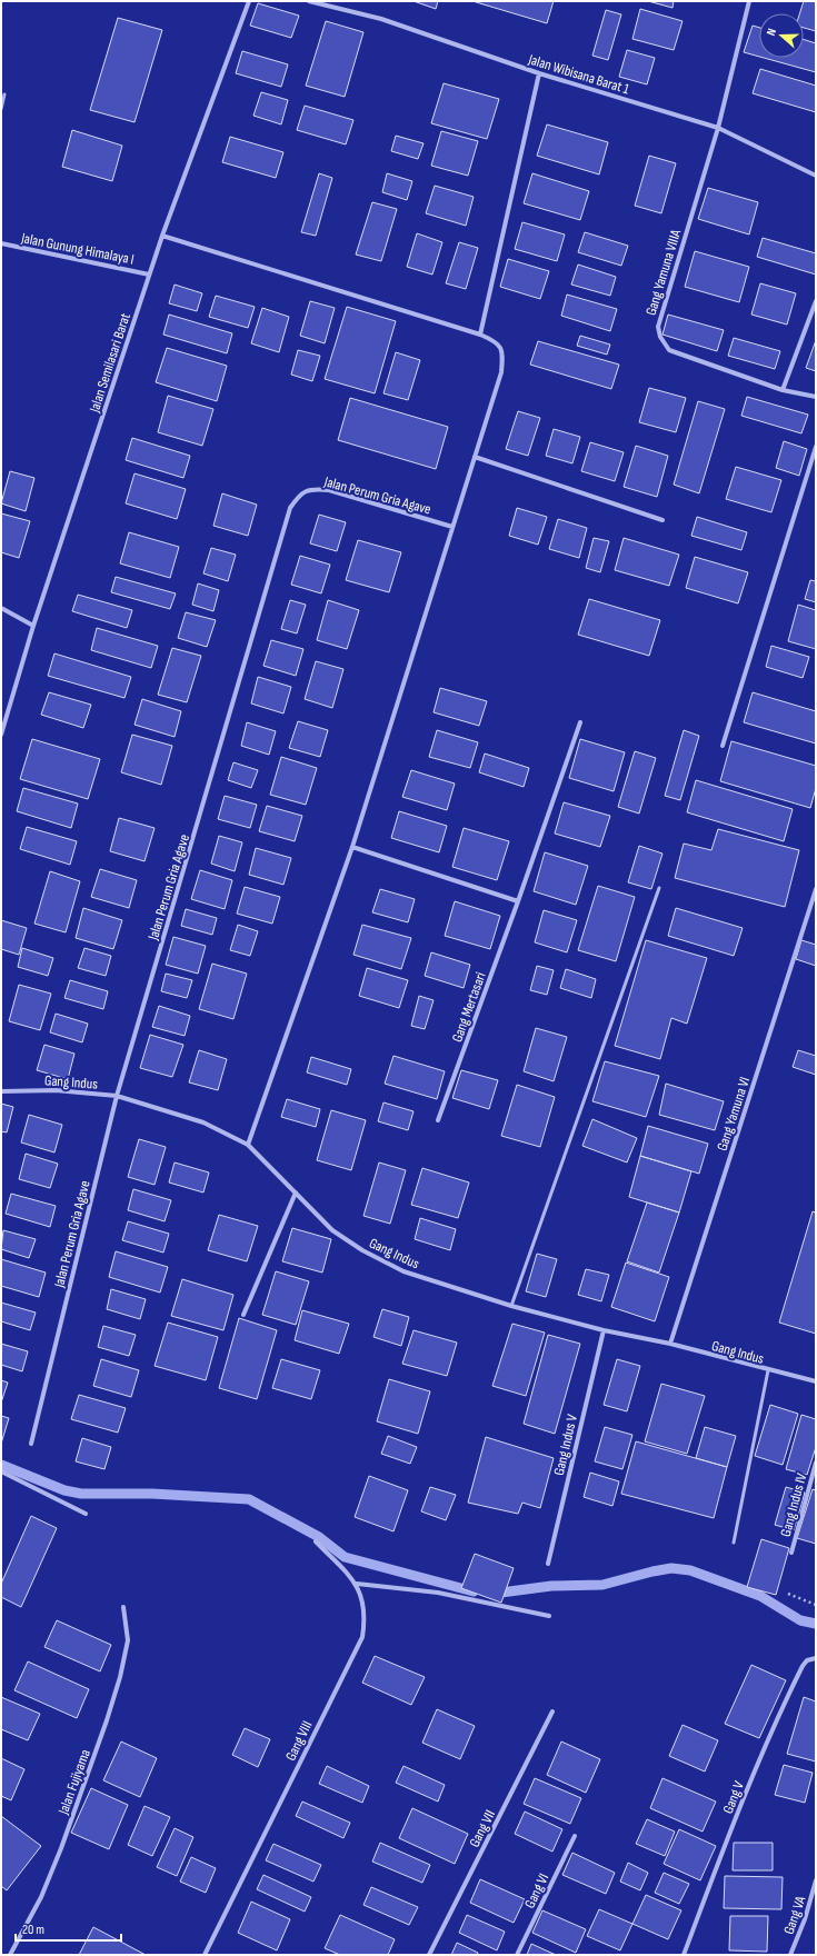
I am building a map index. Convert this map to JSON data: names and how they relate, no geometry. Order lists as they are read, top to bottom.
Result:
{
  "streets": {
    "street": [
      "Jalan Wibisana Barat 1",
      "Jalan Gunung Himalaya I",
      "Gang Yamuna VIIIA",
      "Jalan Semilasari Barat",
      "Jalan Perum Gria Agave",
      "Gang Mertasari",
      "Gang Indus",
      "Gang Yamuna VI",
      "Gang Indus V",
      "Gang Indus IV",
      "Gang VIII",
      "Jalan Fujiyama",
      "Gang V",
      "Gang VII",
      "Gang VI",
      "Gang VA"
    ]
  },
  "crossings": [
    ["Jalan Wibisana Barat 1", "Gang Yamuna VIIIA"],
    ["Jalan Gunung Himalaya I", "Jalan Semilasari Barat"],
    ["Jalan Perum Gria Agave", "Gang Indus"],
    ["Gang Indus", "Gang Yamuna VI"],
    ["Gang Indus", "Gang Indus V"]
  ],
  "scale_bar": "20 m",
  "north": "left"
}
